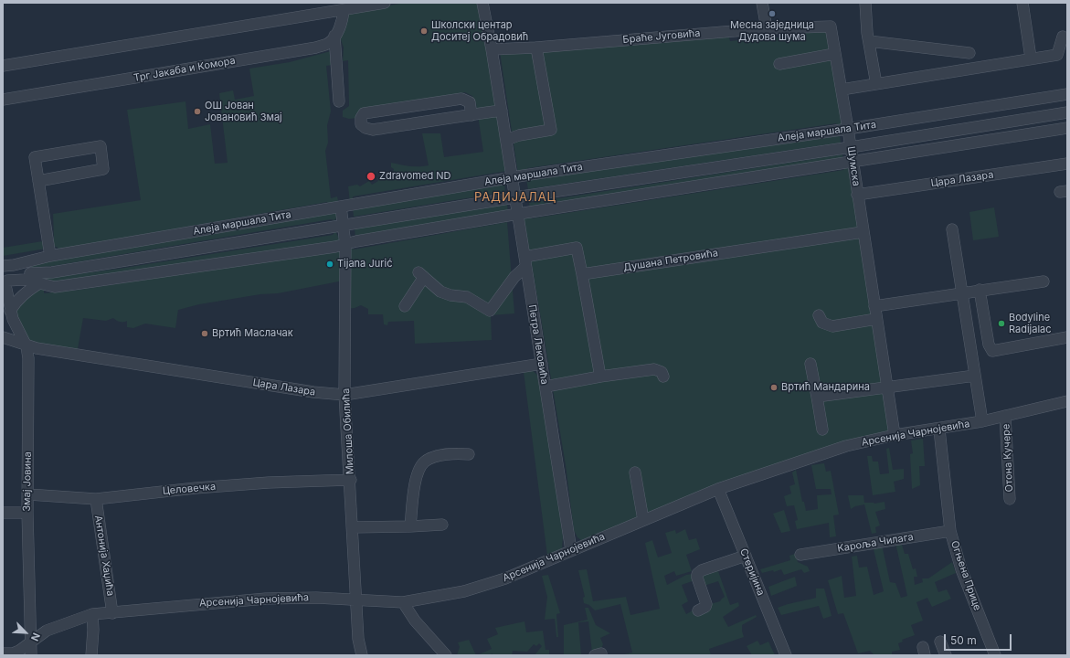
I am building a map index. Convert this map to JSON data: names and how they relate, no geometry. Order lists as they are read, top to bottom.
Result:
{
  "streets": {
    "street": [
      "Браће Југовића",
      "Трг Јакаба и Комора",
      "Алеја маршала Тита",
      "Шумска",
      "Цара Лазара",
      "Душана Петровића",
      "Петра Лековића",
      "Милоша Обилића",
      "Арсенија Чарнојевића",
      "Отона Кучере",
      "Змај Јовина",
      "Целовечка",
      "Кароља Чилага",
      "Антонија Хаџића",
      "Стеријина",
      "Огњена Прице"
    ]
  },
  "crossings": [
    ["Браће Југовића", "Шумска"],
    ["Браће Југовића", "Петра Лековића"],
    ["Алеја маршала Тита", "Шумска"],
    ["Алеја маршала Тита", "Петра Лековића"],
    ["Алеја маршала Тита", "Милоша Обилића"],
    ["Алеја маршала Тита", "Змај Јовина"],
    ["Шумска", "Цара Лазара"],
    ["Шумска", "Душана Петровића"],
    ["Шумска", "Арсенија Чарнојевића"],
    ["Цара Лазара", "Петра Лековића"],
    ["Цара Лазара", "Милоша Обилића"],
    ["Цара Лазара", "Змај Јовина"],
    ["Петра Лековића", "Арсенија Чарнојевића"],
    ["Милоша Обилића", "Арсенија Чарнојевића"],
    ["Милоша Обилића", "Целовечка"],
    ["Арсенија Чарнојевића", "Отона Кучере"],
    ["Арсенија Чарнојевића", "Змај Јовина"],
    ["Арсенија Чарнојевића", "Антонија Хаџића"],
    ["Арсенија Чарнојевића", "Стеријина"],
    ["Арсенија Чарнојевића", "Огњена Прице"],
    ["Змај Јовина", "Целовечка"],
    ["Целовечка", "Антонија Хаџића"],
    ["Кароља Чилага", "Огњена Прице"]
  ],
  "districts": ["РАДИЈАЛАЦ"],
  "places": [
    "Месна заједница Дудова шума",
    "Школски центар Доситеј Обрадовић",
    "ОШ Јован Јовановић Змај",
    "Zdravomed ND",
    "Tijana Jurić",
    "Bodyline Radijalac",
    "Вртић Маслачак",
    "Вртић Мандарина"
  ],
  "scale_bar": "50 m",
  "north": "bottom right"
}
